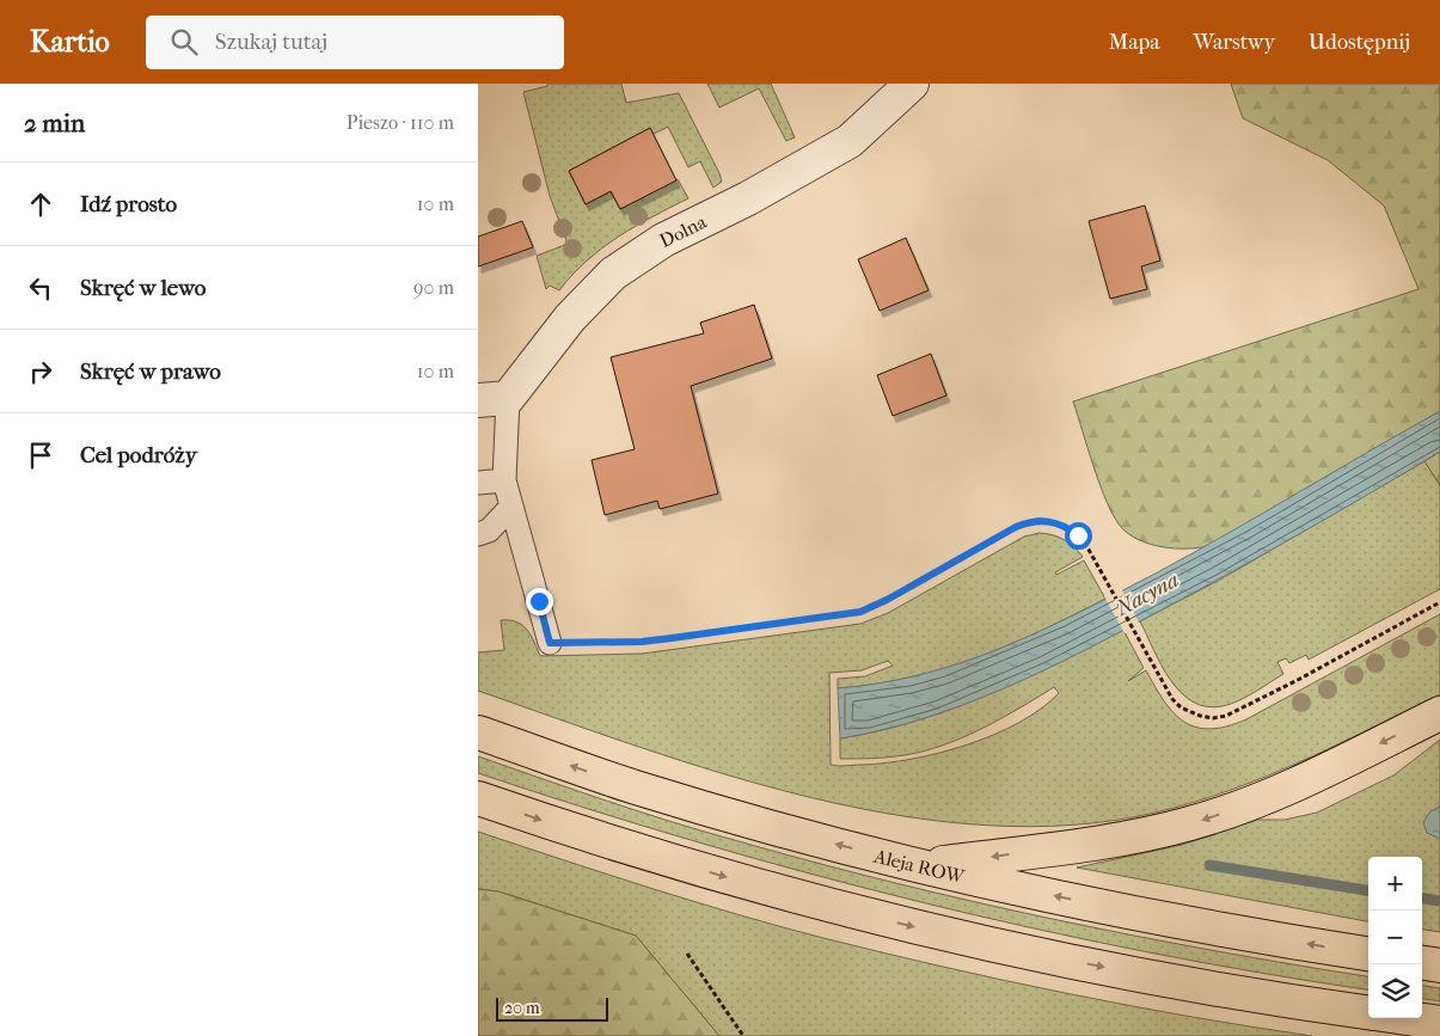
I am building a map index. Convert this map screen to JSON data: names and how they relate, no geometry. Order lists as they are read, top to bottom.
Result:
{
  "streets": {
    "main road": ["Aleja ROW"],
    "street": ["Dolna"]
  },
  "water": ["Nacyna"],
  "scale_bar": "20 m",
  "page": {
    "header": "Kartio",
    "search": "Szukaj tutaj",
    "nav": ["Mapa", "Warstwy", "Udostępnij"],
    "heading": ["2 min", "Pieszo · 110 m"],
    "list": [
      ["Idź prosto", "10 m"],
      ["Skręć w lewo", "90 m"],
      ["Skręć w prawo", "10 m"],
      "Cel podróży"
    ],
    "map_buttons": ["+", "−"],
    "scale": "20 m"
  }
}
